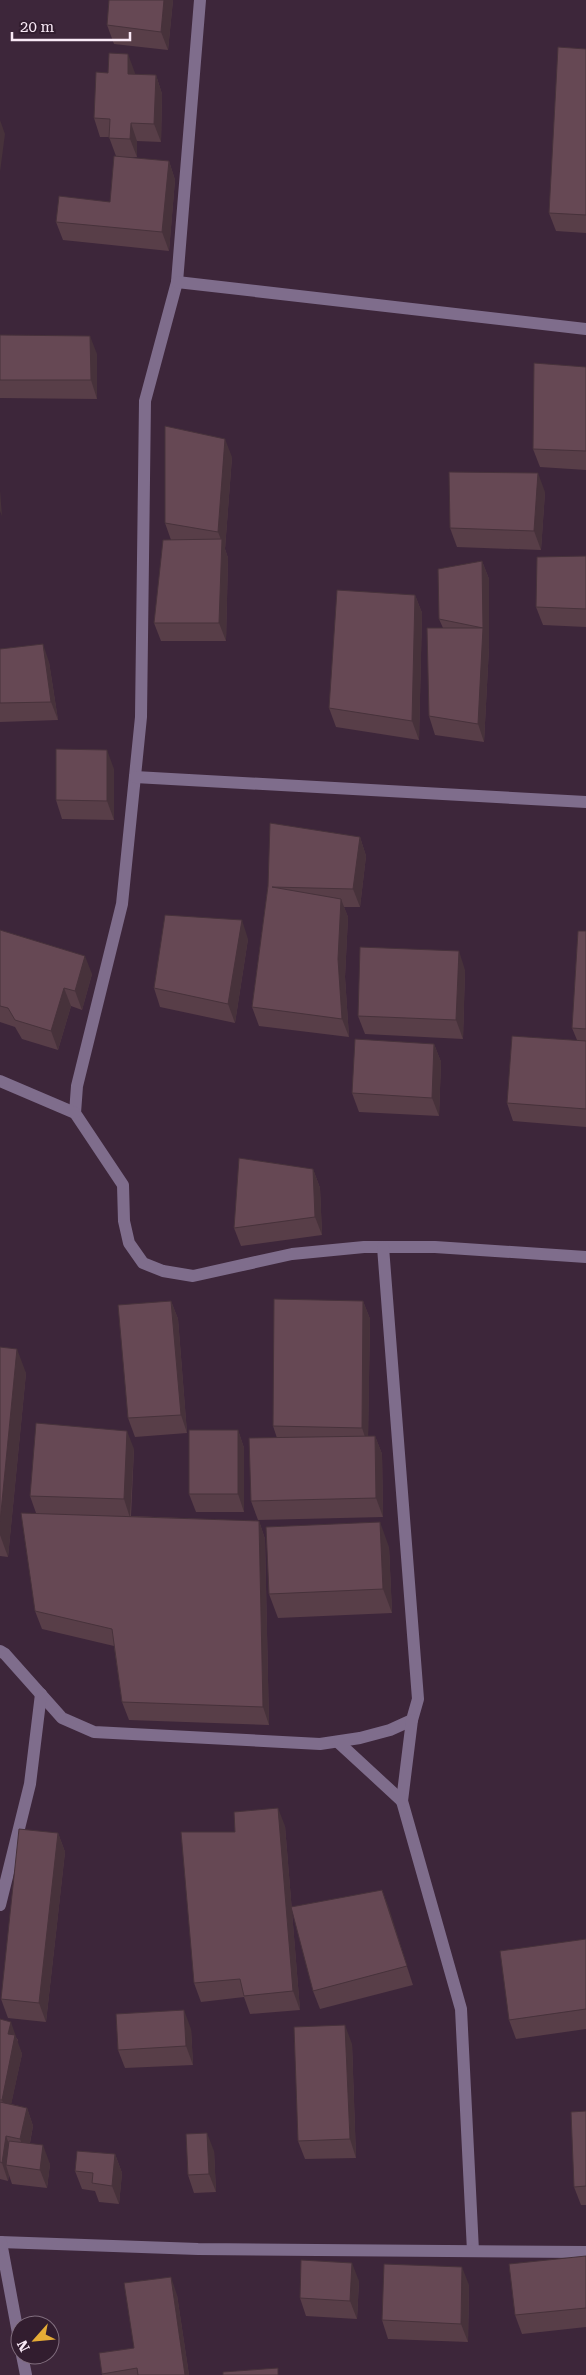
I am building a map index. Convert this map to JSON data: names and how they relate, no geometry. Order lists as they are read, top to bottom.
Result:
{
  "scale_bar": "20 m",
  "north": "bottom left"
}
